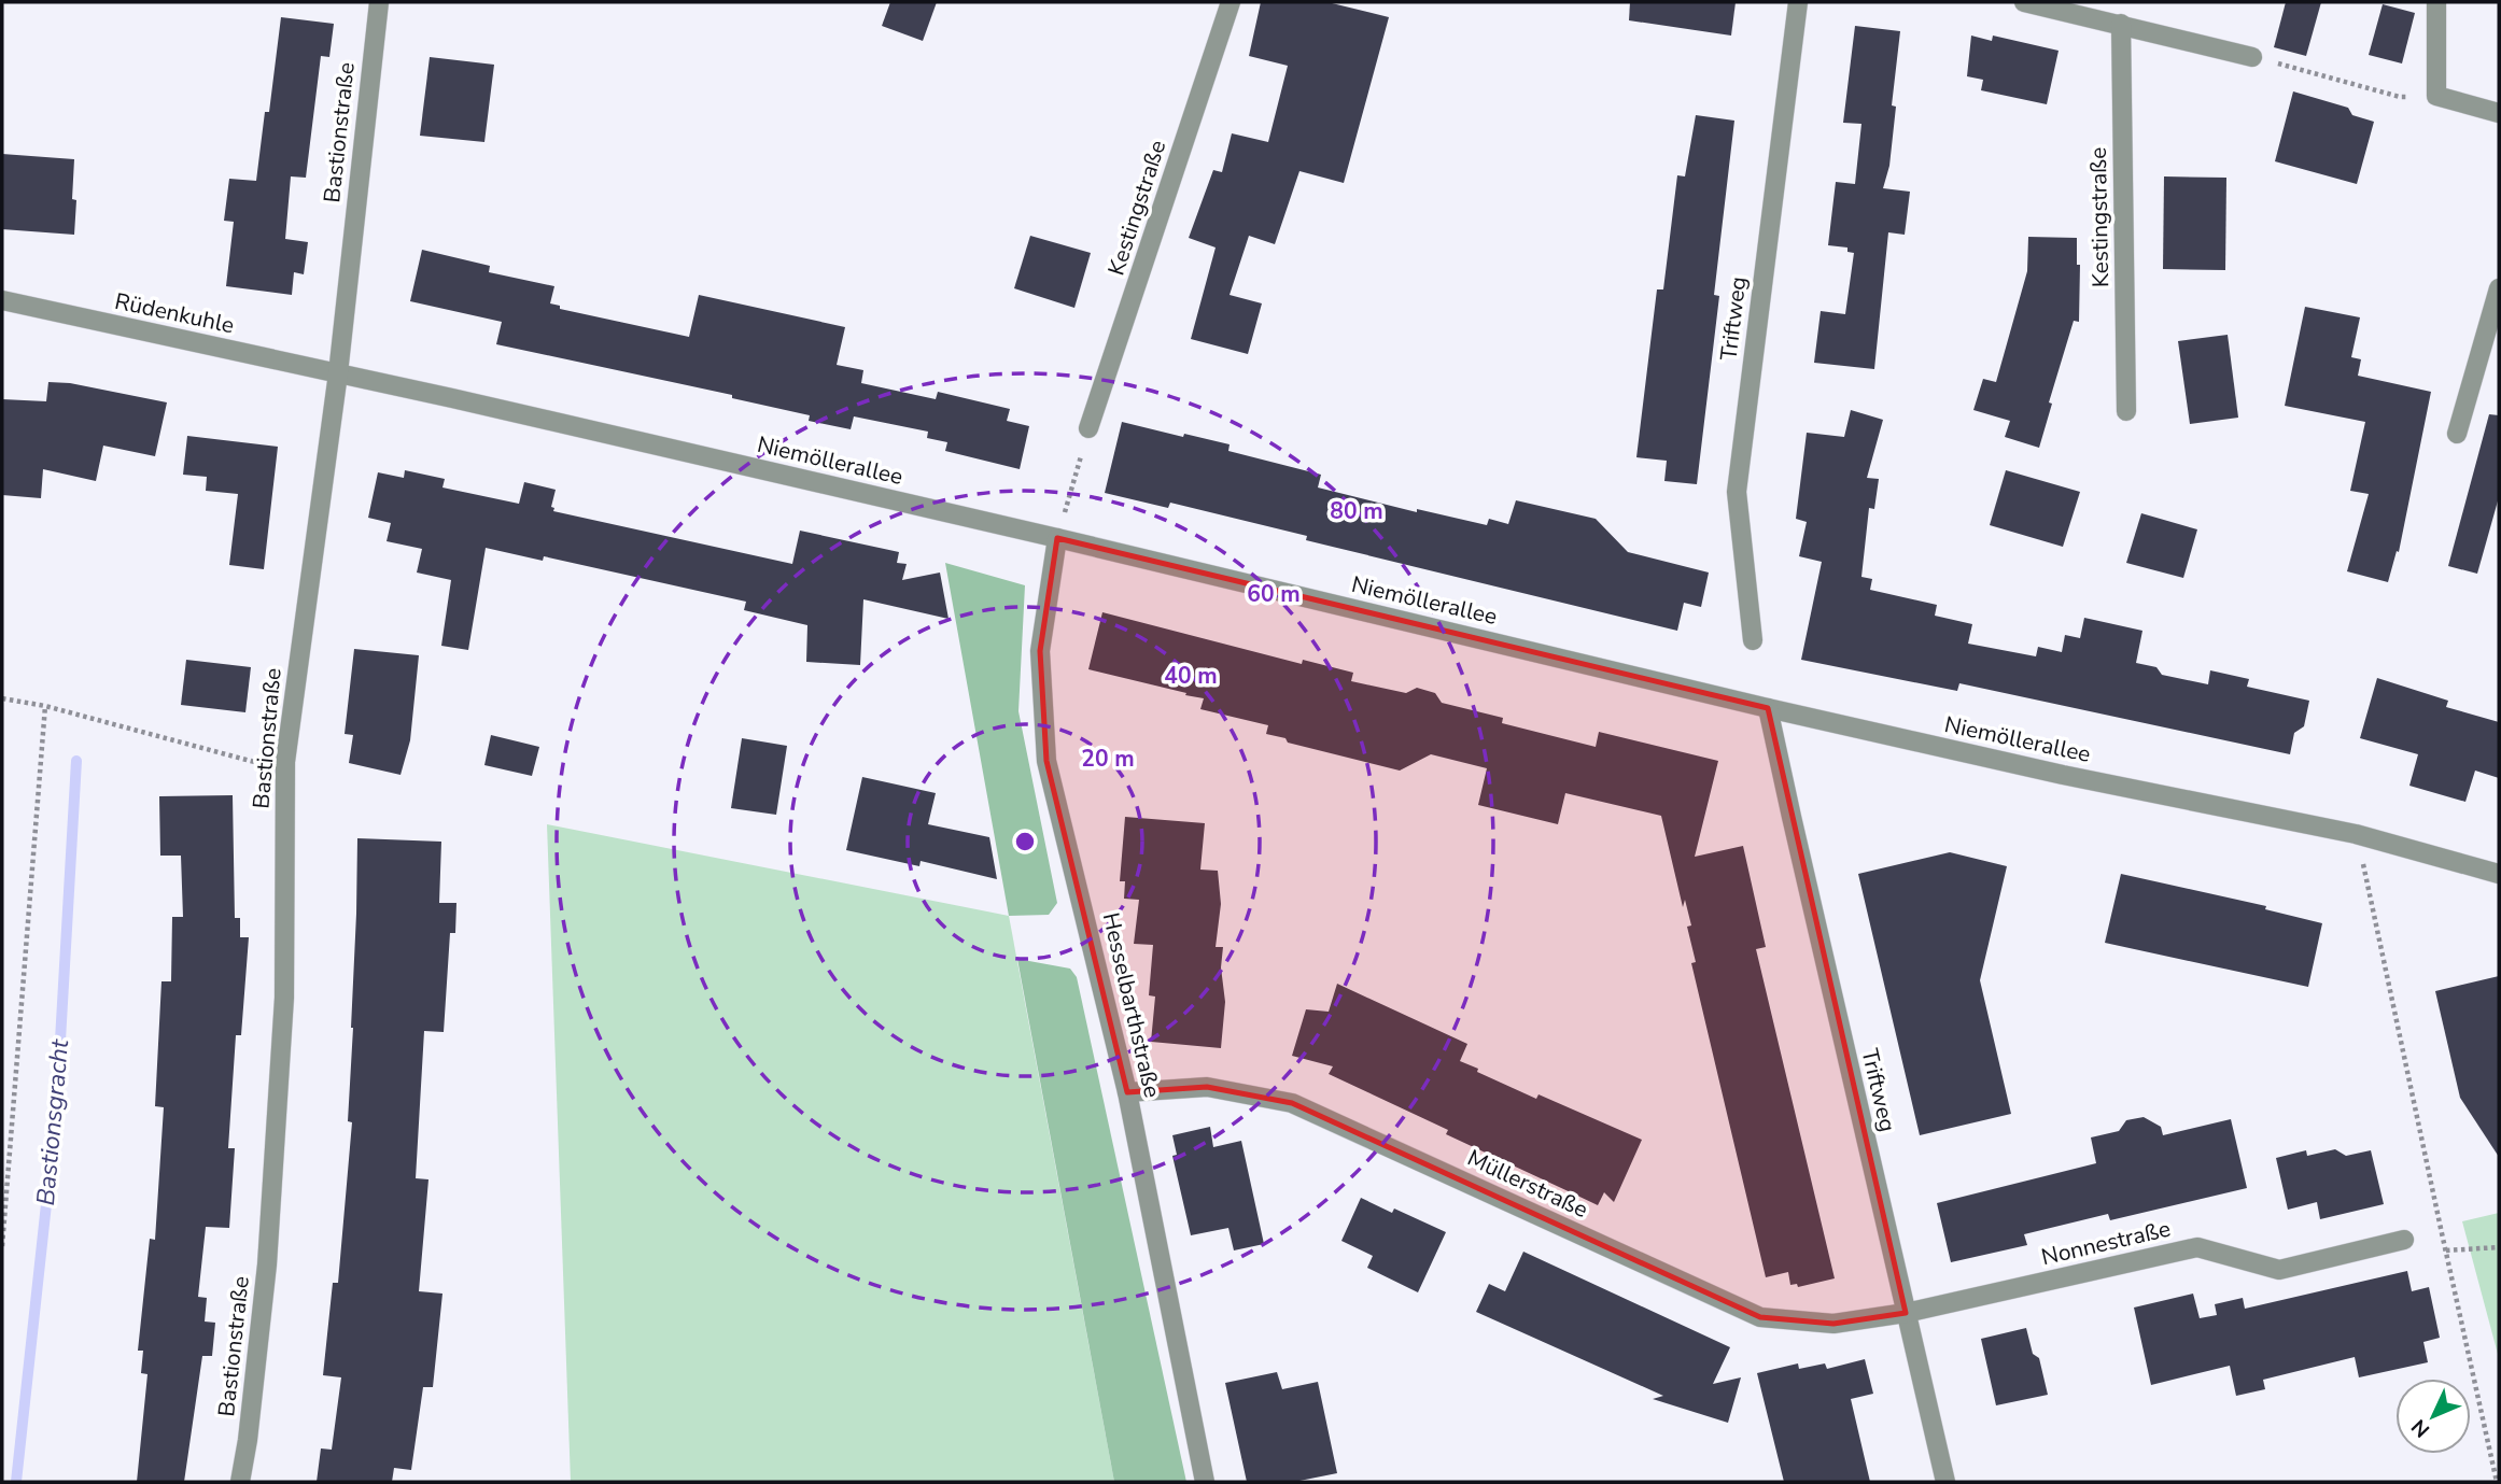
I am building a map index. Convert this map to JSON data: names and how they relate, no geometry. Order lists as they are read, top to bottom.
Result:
{
  "streets": {
    "street": [
      "Bastionstraße",
      "Kestingstraße",
      "Rüdenkuhle",
      "Triftweg",
      "Niemöllerallee",
      "Hesselbarthstraße",
      "Müllerstraße",
      "Nonnestraße"
    ]
  },
  "crossings": [
    ["Bastionstraße", "Rüdenkuhle"],
    ["Bastionstraße", "Niemöllerallee"],
    ["Rüdenkuhle", "Niemöllerallee"],
    ["Triftweg", "Niemöllerallee"],
    ["Triftweg", "Müllerstraße"],
    ["Triftweg", "Nonnestraße"],
    ["Niemöllerallee", "Hesselbarthstraße"],
    ["Hesselbarthstraße", "Müllerstraße"],
    ["Müllerstraße", "Nonnestraße"]
  ],
  "water": ["Bastionsgracht"],
  "north": "bottom left",
  "rings": [
    "80 m",
    "60 m",
    "40 m",
    "20 m"
  ]
}
